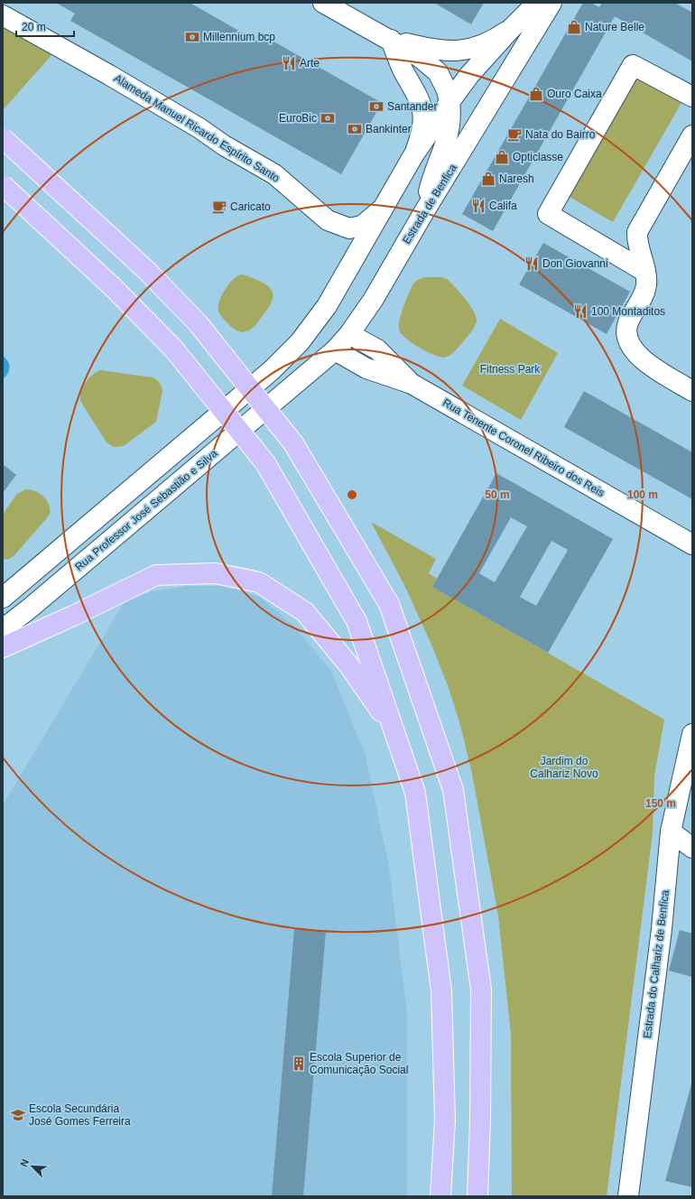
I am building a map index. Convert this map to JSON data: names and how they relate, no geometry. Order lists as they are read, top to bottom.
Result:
{
  "streets": {
    "street": [
      "Alameda Manuel Ricardo Espírito Santo",
      "Estrada de Benfica",
      "Rua Tenente Coronel Ribeiro dos Reis",
      "Rua Professor José Sebastião e Silva",
      "Estrada do Calhariz de Benfica"
    ]
  },
  "crossings": [
    ["Estrada de Benfica", "Rua Tenente Coronel Ribeiro dos Reis"],
    ["Estrada de Benfica", "Rua Professor José Sebastião e Silva"]
  ],
  "parks": ["Fitness Park", "Jardim do Calhariz Novo"],
  "places": {
    "shop": [
      "Nature Belle",
      "Ouro Caixa",
      "Opticlasse",
      "Naresh"
    ],
    "bank": [
      "Millennium bcp",
      "Santander",
      "EuroBic",
      "Bankinter"
    ],
    "restaurant": [
      "Arte",
      "Califa",
      "Don Giovanni",
      "100 Montaditos"
    ],
    "cafe": ["Nata do Bairro", "Caricato"],
    "building": ["Escola Superior de Comunicação Social"],
    "school or university": ["Escola Secundária José Gomes Ferreira"]
  },
  "scale_bar": "20 m",
  "north": "top left",
  "rings": ["50 m", "100 m", "150 m"]
}
